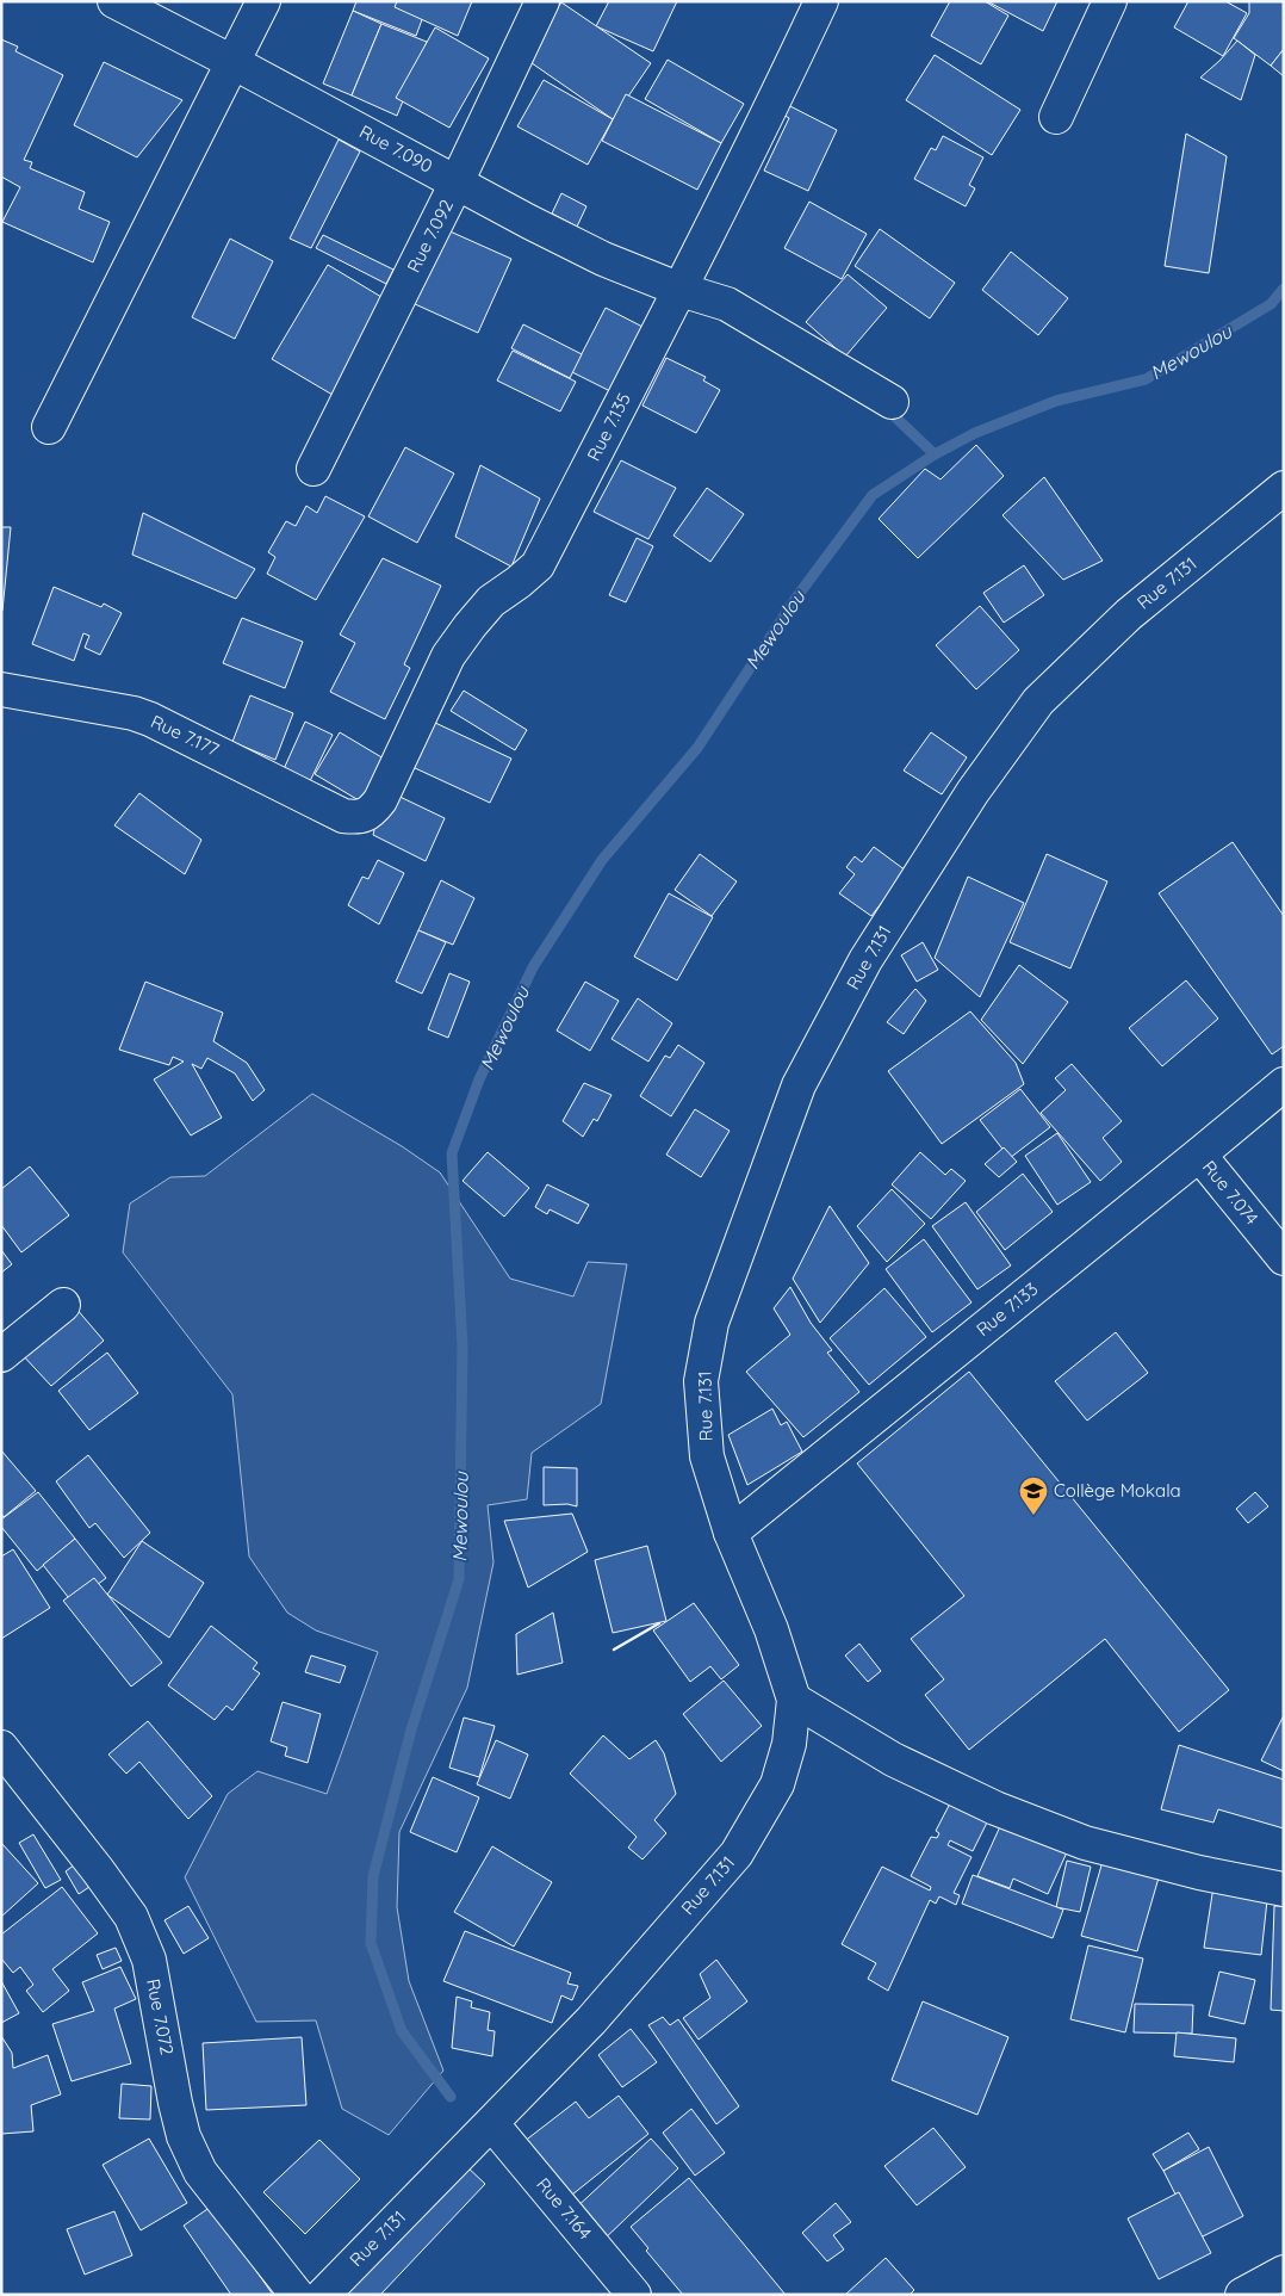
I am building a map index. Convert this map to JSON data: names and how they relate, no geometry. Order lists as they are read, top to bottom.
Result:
{
  "streets": {
    "street": [
      "Rue 7.090",
      "Rue 7.092",
      "Rue 7.135",
      "Rue 7.131",
      "Rue 7.177",
      "Rue 7.074",
      "Rue 7.133",
      "Rue 7.072",
      "Rue 7.164"
    ]
  },
  "crossings": [
    ["Rue 7.090", "Rue 7.092"],
    ["Rue 7.090", "Rue 7.135"],
    ["Rue 7.135", "Rue 7.177"],
    ["Rue 7.131", "Rue 7.133"],
    ["Rue 7.131", "Rue 7.164"],
    ["Rue 7.074", "Rue 7.133"]
  ],
  "water": ["Mewoulou"],
  "places": {
    "school or university": ["Collège Mokala"]
  }
}
